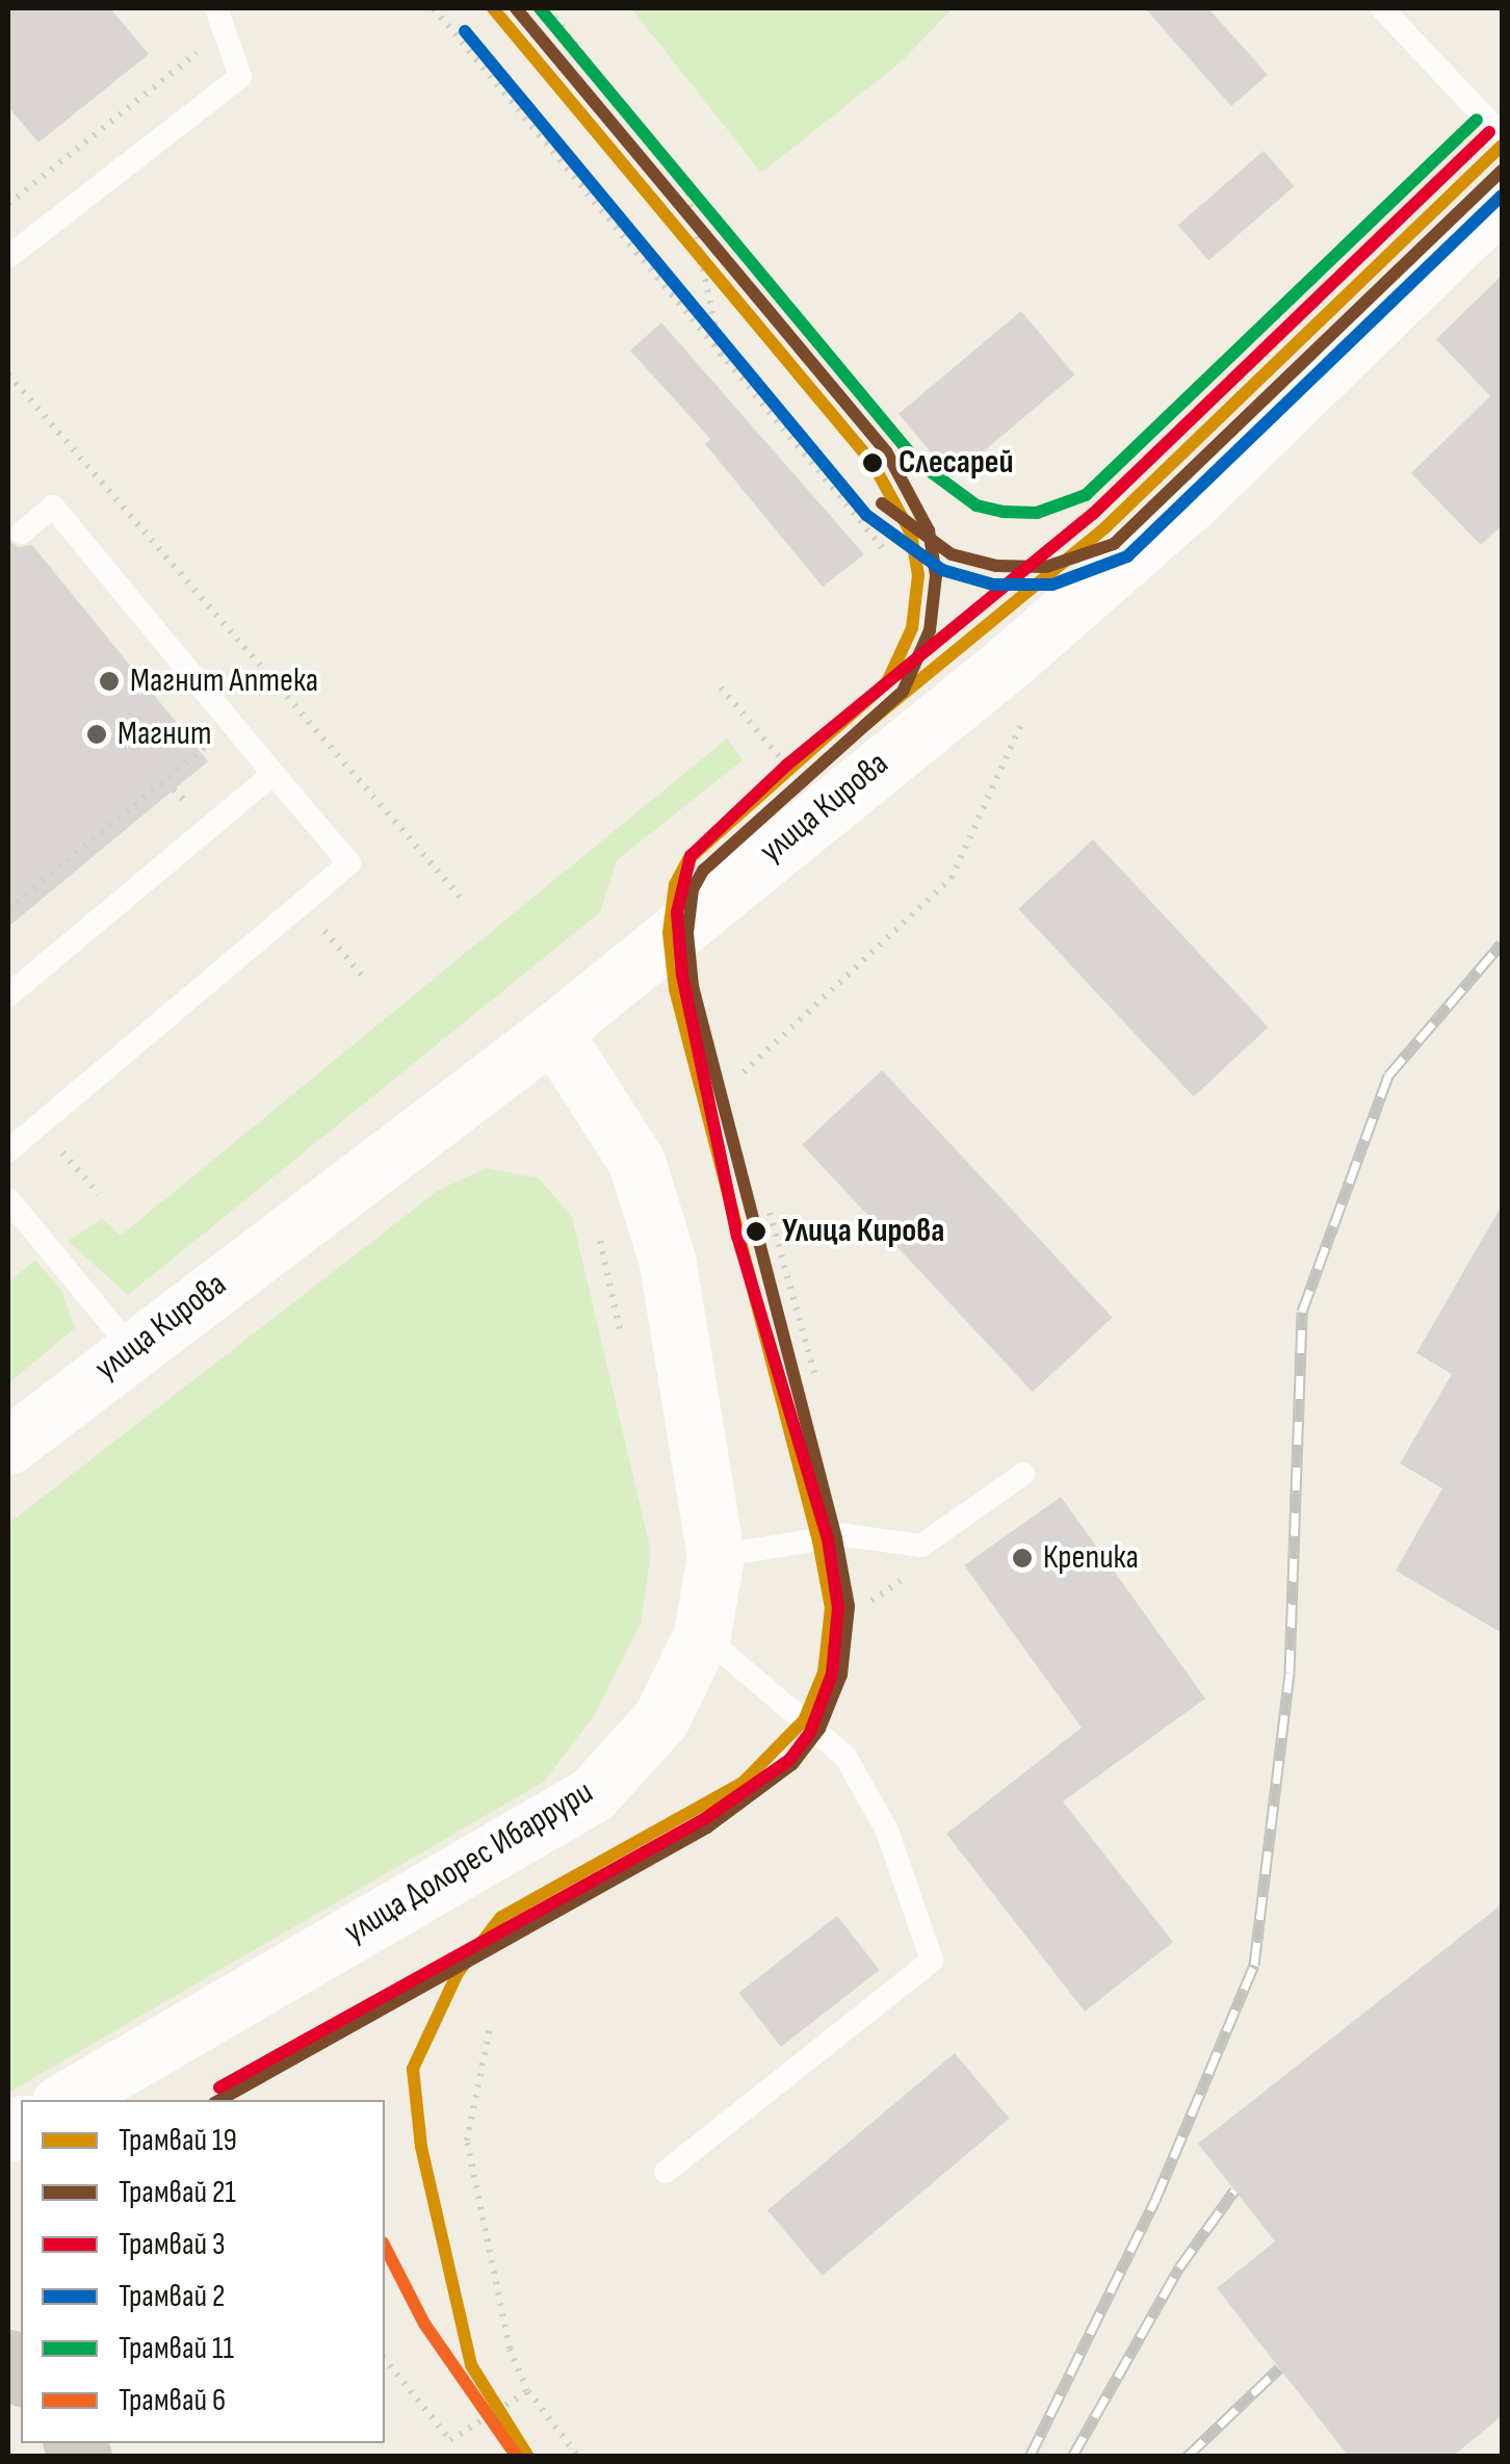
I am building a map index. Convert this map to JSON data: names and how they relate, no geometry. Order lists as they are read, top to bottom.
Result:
{
  "streets": {
    "main road": ["улица Кирова", "улица Долорес Ибаррури"]
  },
  "crossings": [
    ["улица Кирова", "улица Долорес Ибаррури"]
  ],
  "places": [
    "Слесарей",
    "Магнит Аптека",
    "Магнит",
    "Улица Кирова",
    "Крепика"
  ],
  "lines": [
    "tram line 19",
    "tram line 21",
    "tram line 11",
    "tram line 2",
    "tram line 3",
    "tram line 6"
  ],
  "legend": [
    "Трамвай 19",
    "Трамвай 21",
    "Трамвай 3",
    "Трамвай 2",
    "Трамвай 11",
    "Трамвай 6"
  ]
}
